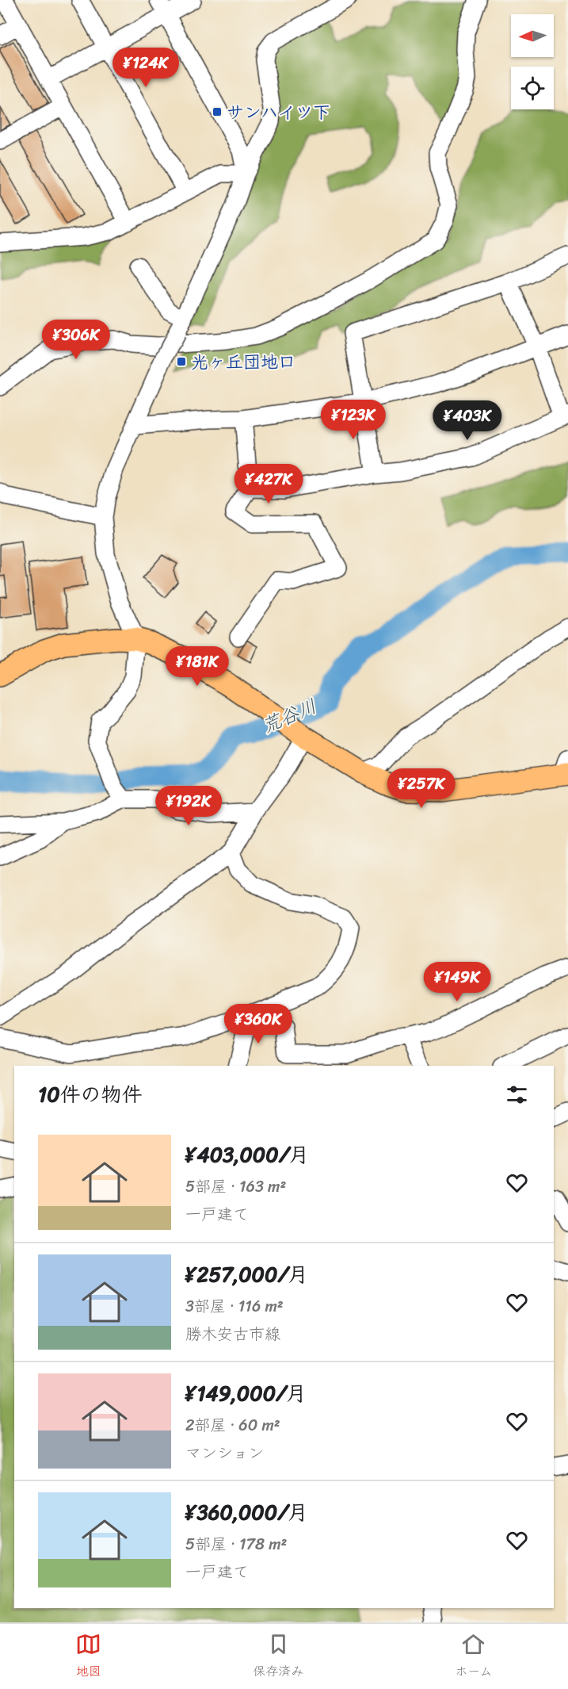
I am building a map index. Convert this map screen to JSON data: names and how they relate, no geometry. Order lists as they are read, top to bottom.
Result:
{
  "water": ["荒谷川"],
  "places": {
    "transit": ["サンハイツ下", "光ヶ丘団地口"]
  },
  "north": "left",
  "page": {
    "price": [
      "¥124K",
      "¥306K",
      "¥123K",
      "¥403K",
      "¥427K",
      "¥181K",
      "¥257K",
      "¥192K",
      "¥149K",
      "¥360K"
    ],
    "heading": "10件の物件",
    "list": [
      {
        "name": "¥403,000/月",
        "note": "5部屋 · 163 m² · 一戸建て"
      },
      {
        "name": "¥257,000/月",
        "note": "3部屋 · 116 m² · 勝木安古市線"
      },
      {
        "name": "¥149,000/月",
        "note": "2部屋 · 60 m² · マンション"
      },
      {
        "name": "¥360,000/月",
        "note": "5部屋 · 178 m² · 一戸建て"
      }
    ],
    "tabs": ["地図", "保存済み", "ホーム"]
  }
}
